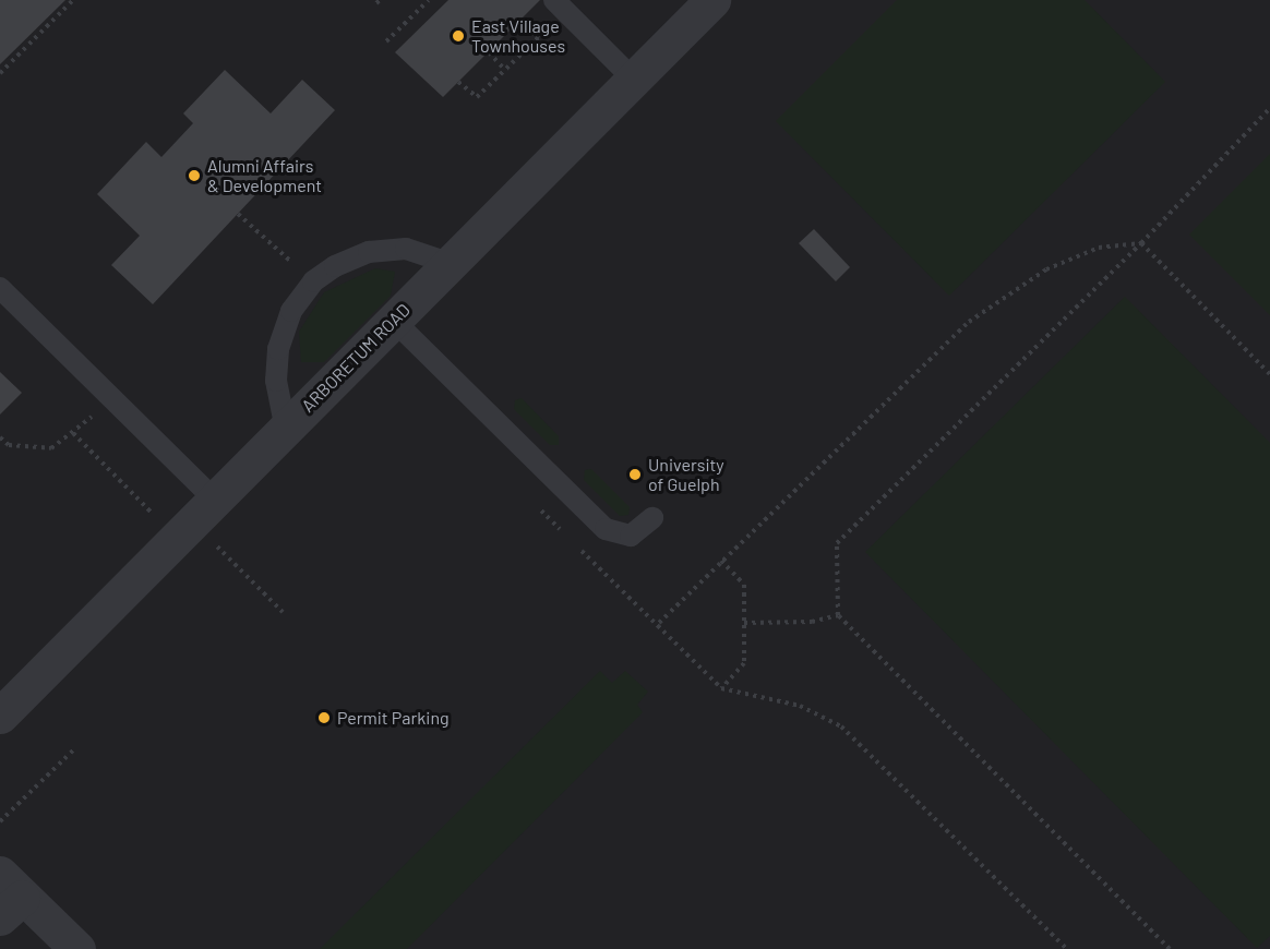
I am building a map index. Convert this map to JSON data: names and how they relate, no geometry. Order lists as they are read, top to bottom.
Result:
{
  "streets": {
    "street": ["ARBORETUM ROAD"]
  },
  "places": [
    "East Village Townhouses",
    "Alumni Affairs & Development",
    "University of Guelph",
    "Permit Parking"
  ]
}
